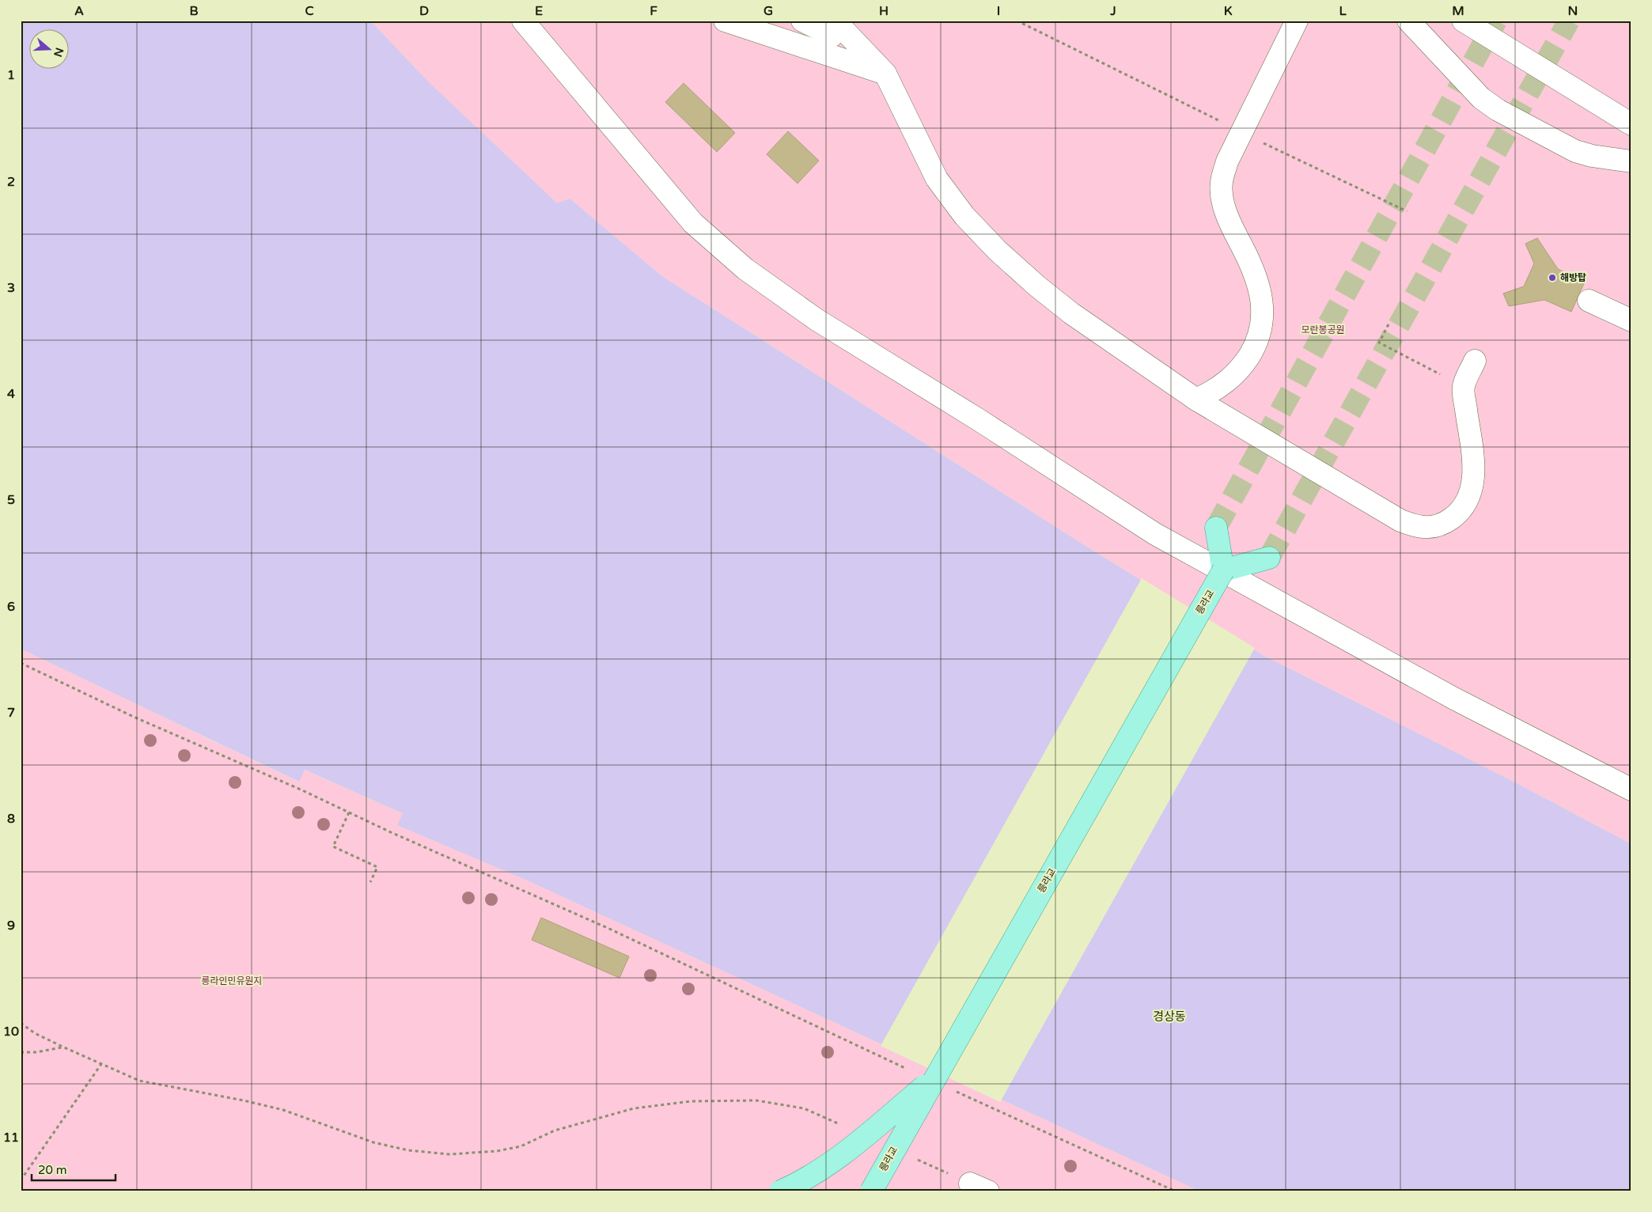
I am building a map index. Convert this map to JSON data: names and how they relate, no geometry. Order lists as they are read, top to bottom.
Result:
{
  "streets": {
    "main road": ["릉라교"]
  },
  "districts": ["경상동"],
  "parks": ["모란봉공원", "릉라인민유원지"],
  "places": ["해방탑"],
  "scale_bar": "20 m",
  "north": "right",
  "grid": {
    "columns": [
      "A",
      "B",
      "C",
      "D",
      "E",
      "F",
      "G",
      "H",
      "I",
      "J",
      "K",
      "L",
      "M",
      "N"
    ],
    "rows": [
      "1",
      "2",
      "3",
      "4",
      "5",
      "6",
      "7",
      "8",
      "9",
      "10",
      "11"
    ]
  }
}
